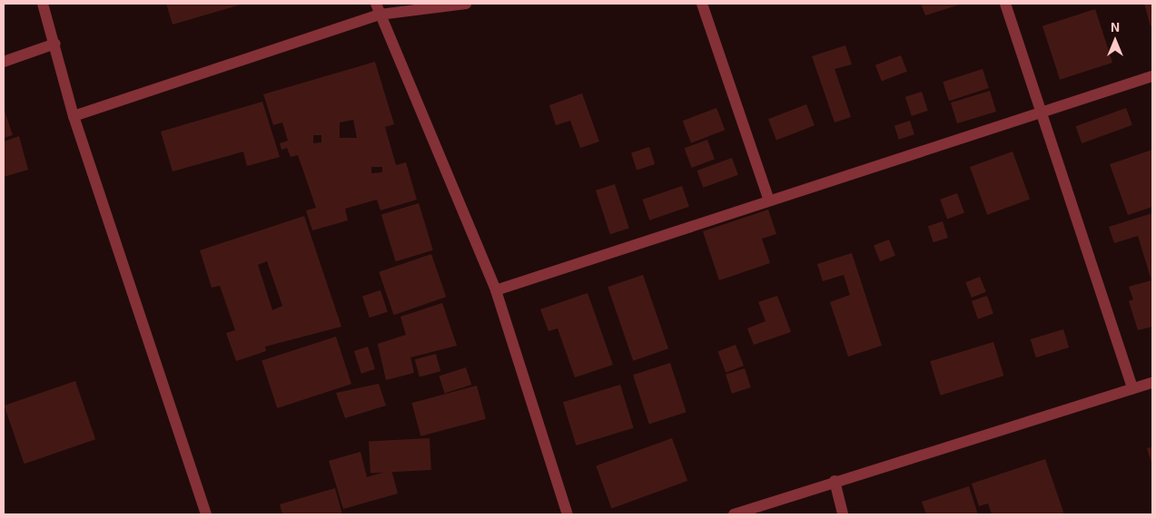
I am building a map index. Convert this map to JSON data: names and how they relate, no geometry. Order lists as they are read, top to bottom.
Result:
{
  "north": "top"
}
